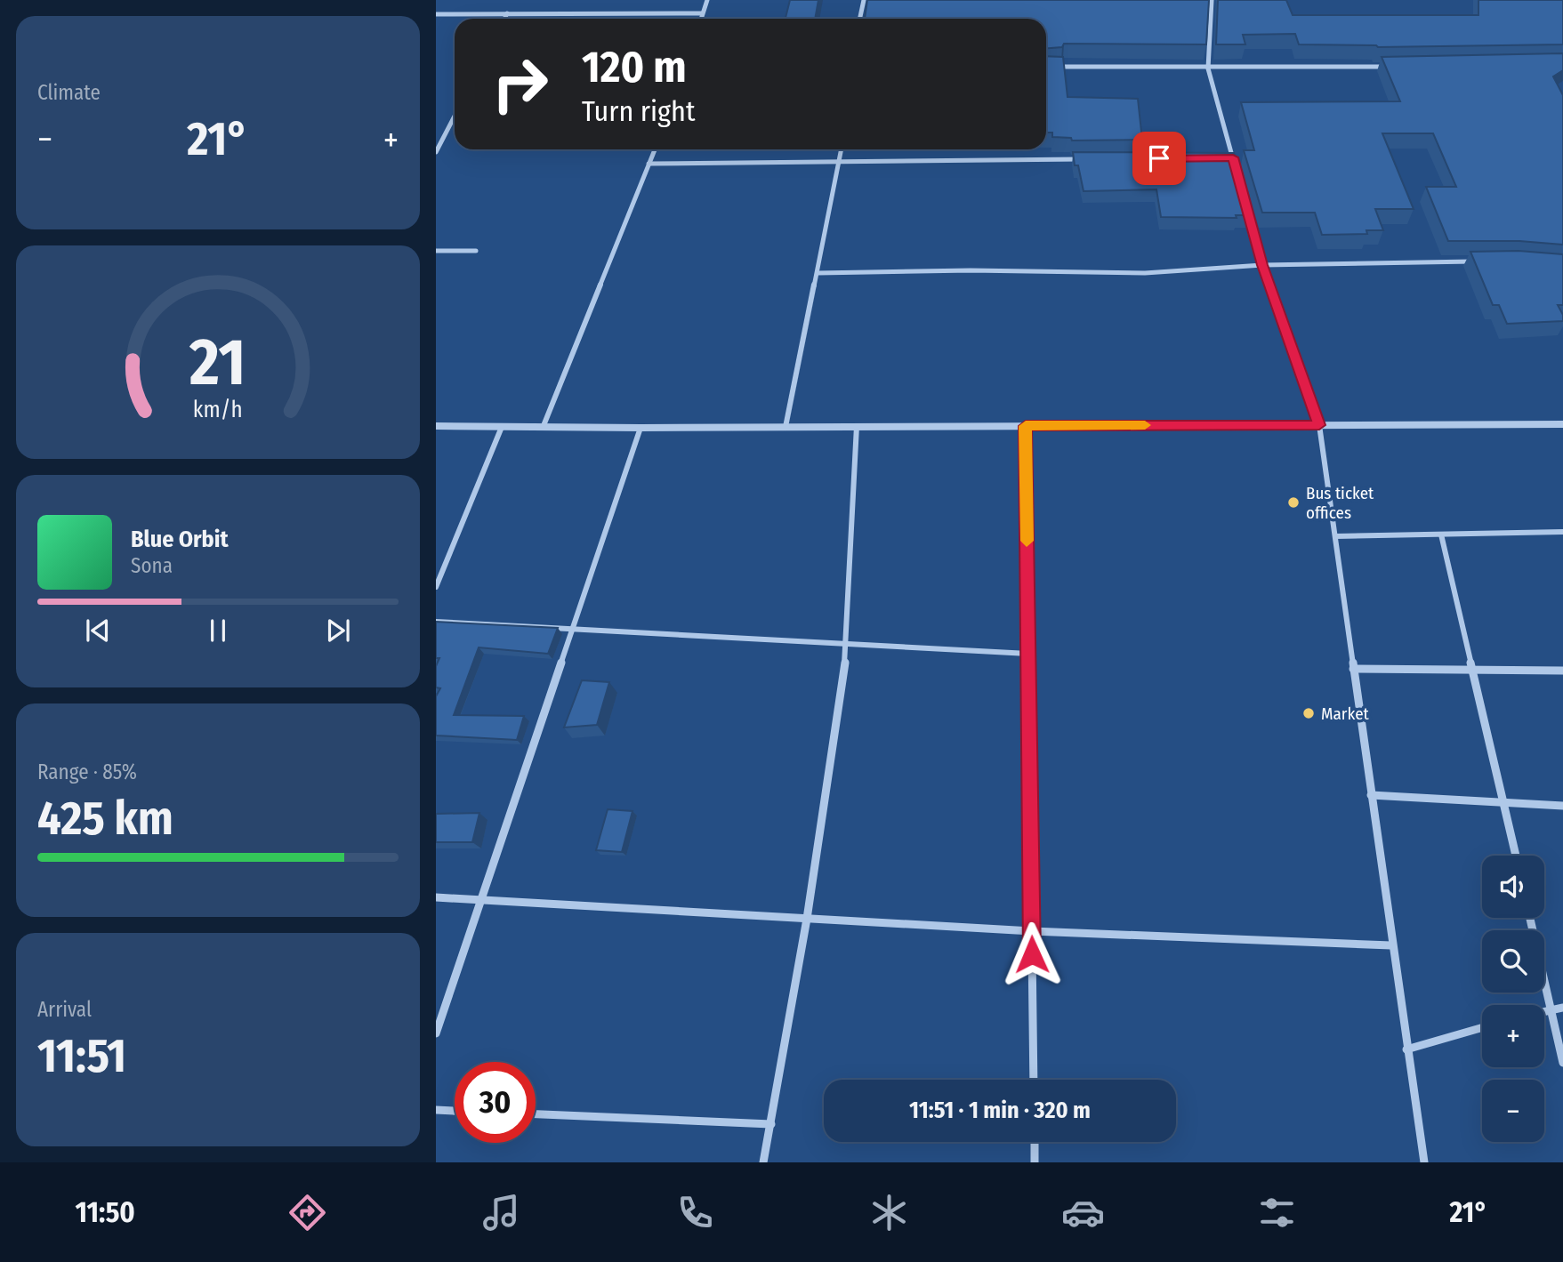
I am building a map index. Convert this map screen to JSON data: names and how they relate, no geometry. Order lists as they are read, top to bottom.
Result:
{
  "places": ["Bus ticket offices", "Market"],
  "page": {
    "tile": [
      "Climate",
      ["Range · 85%", "425 km"],
      ["Arrival", "11:51"]
    ],
    "turn": ["120 m", "Turn right"],
    "heat": ["−", "21°", "+"],
    "song": ["Blue Orbit", "Sona"],
    "map_buttons": ["+", "−"],
    "limit": "30",
    "trip": "11:51 · 1 min · 320 m",
    "tabs": ["11:50", "21°"],
    "gauge": ["21", "km/h"]
  }
}
